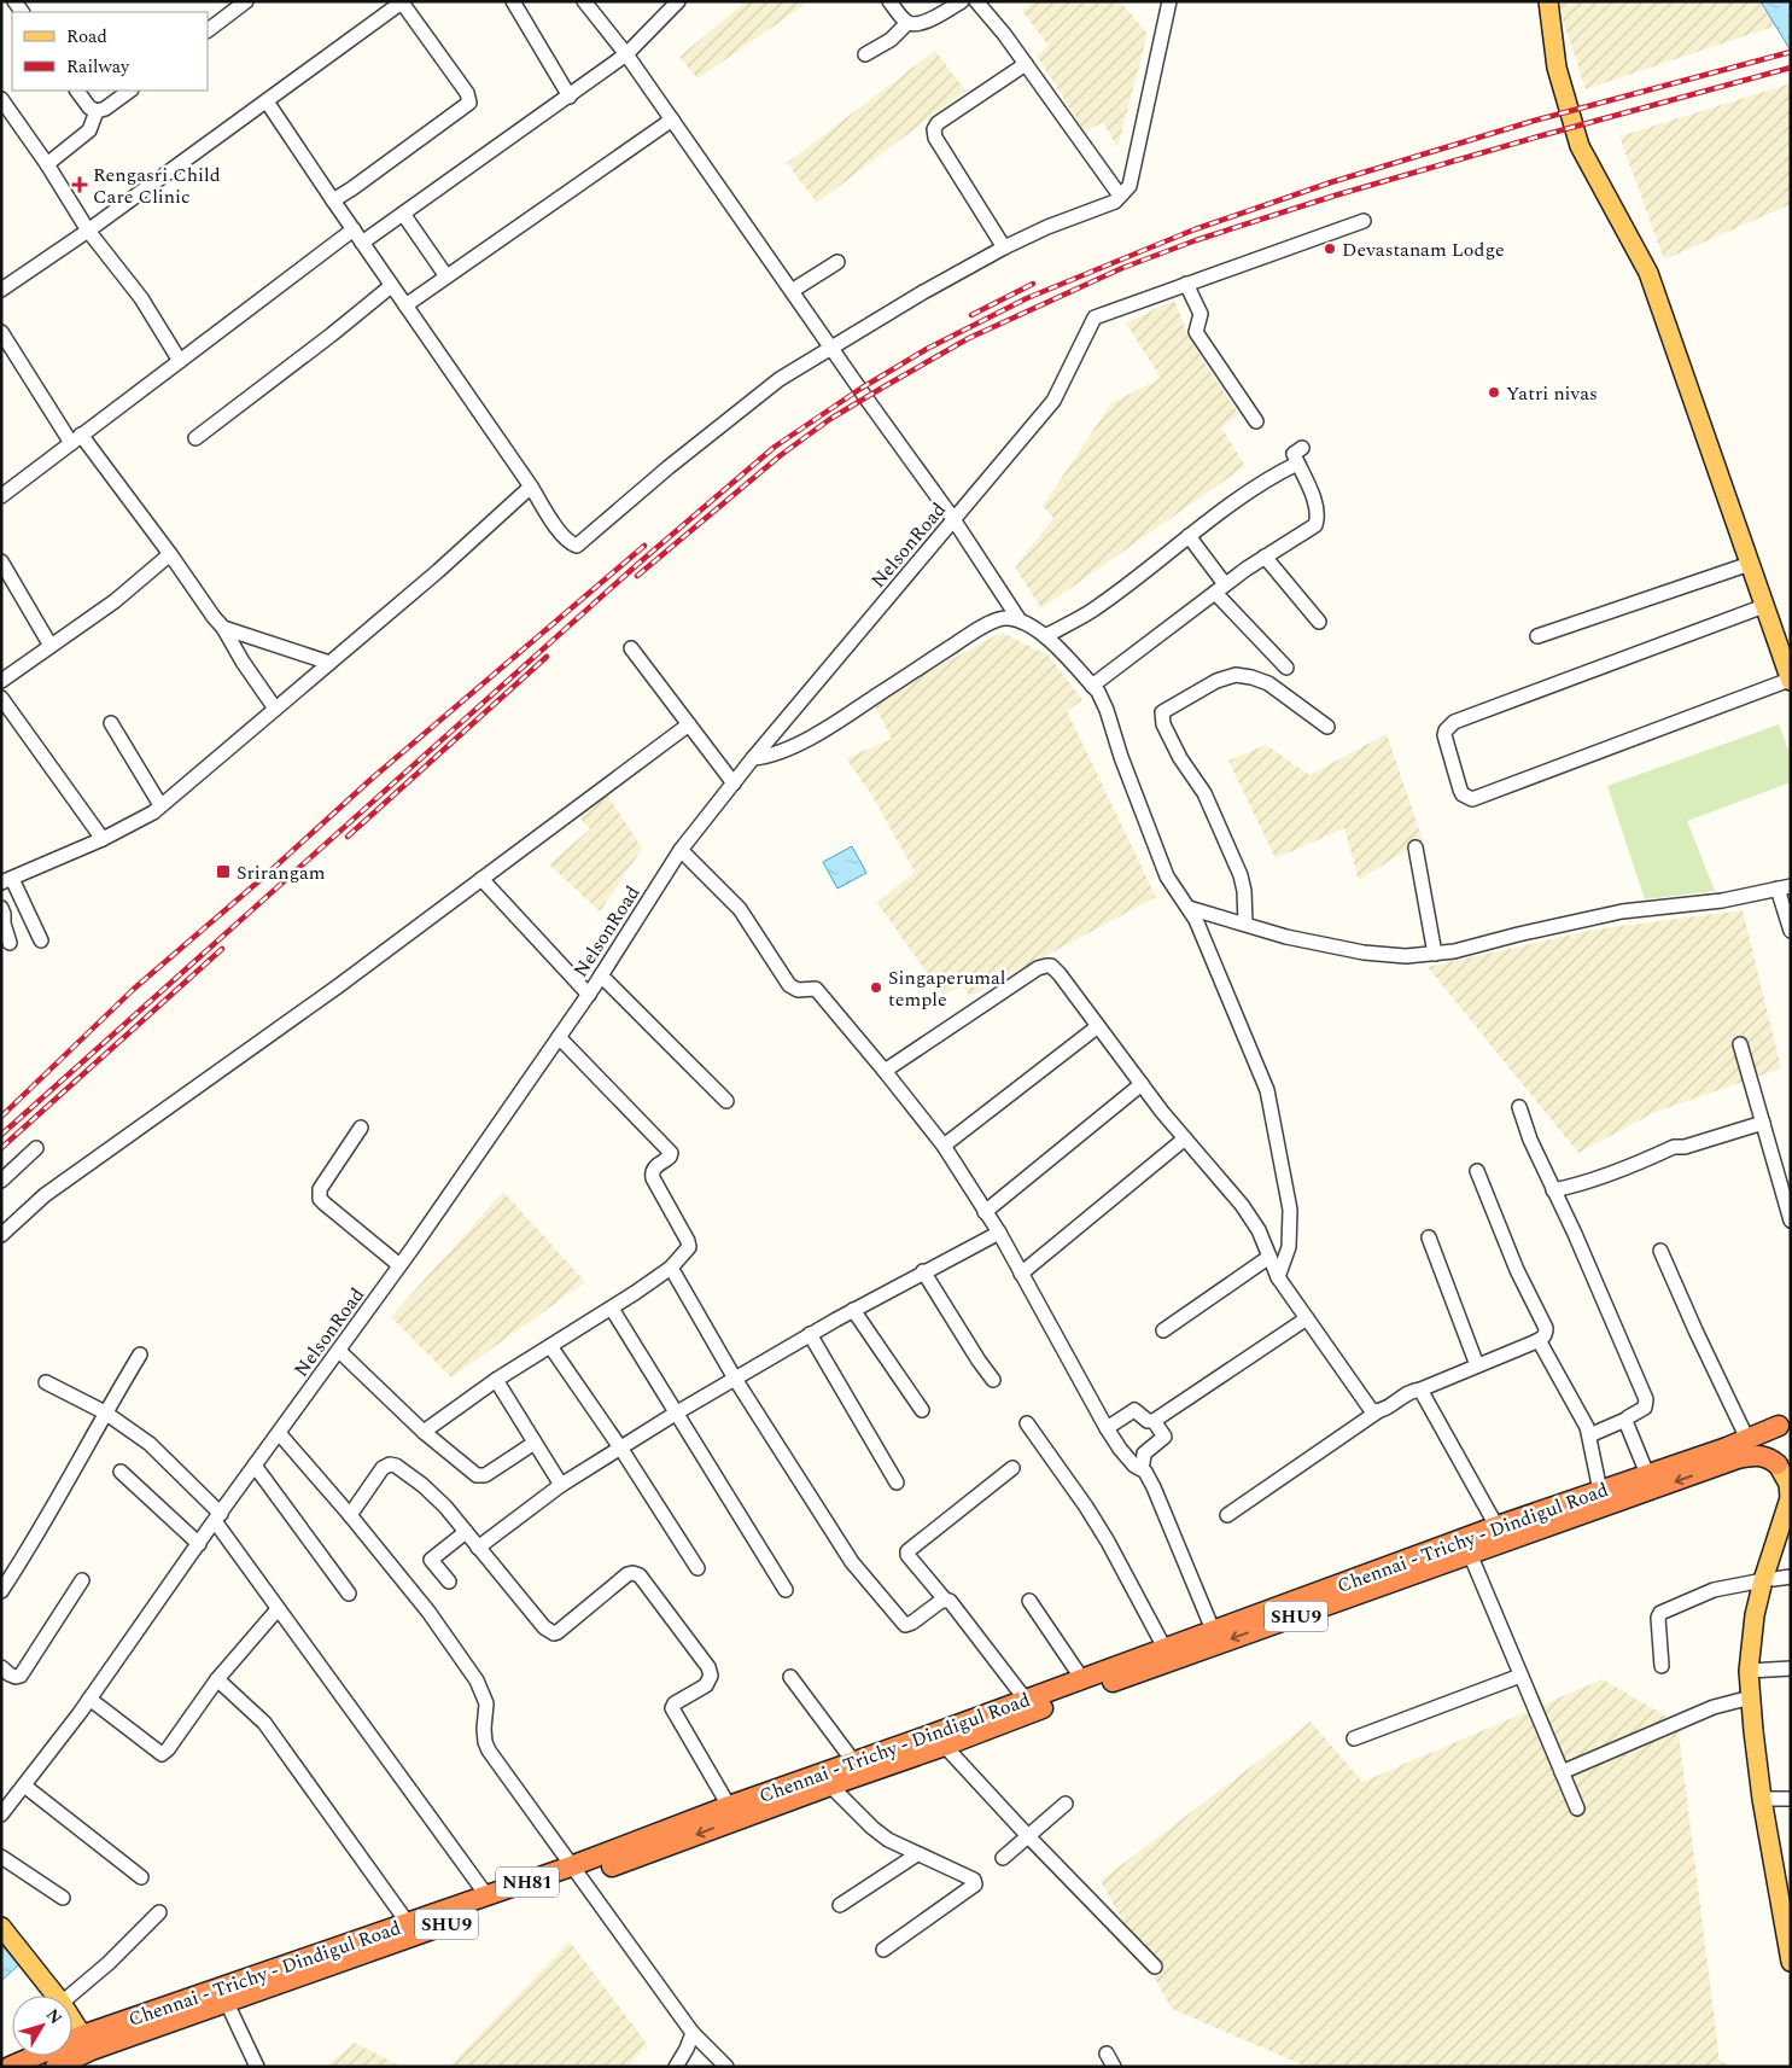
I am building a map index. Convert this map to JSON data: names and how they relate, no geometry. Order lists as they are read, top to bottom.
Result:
{
  "streets": {
    "highway": ["Chennai - Trichy - Dindigul Road", "SHU9", "NH81"],
    "street": ["NelsonRoad"]
  },
  "crossings": [
    ["Chennai - Trichy - Dindigul Road", "SHU9"]
  ],
  "places": {
    "health": ["Rengasri Child Care Clinic"],
    "other": ["Devastanam Lodge", "Yatri nivas", "Singaperumal temple"],
    "transit": ["Srirangam"]
  },
  "legend": ["Road", "Railway"],
  "north": "top right"
}
